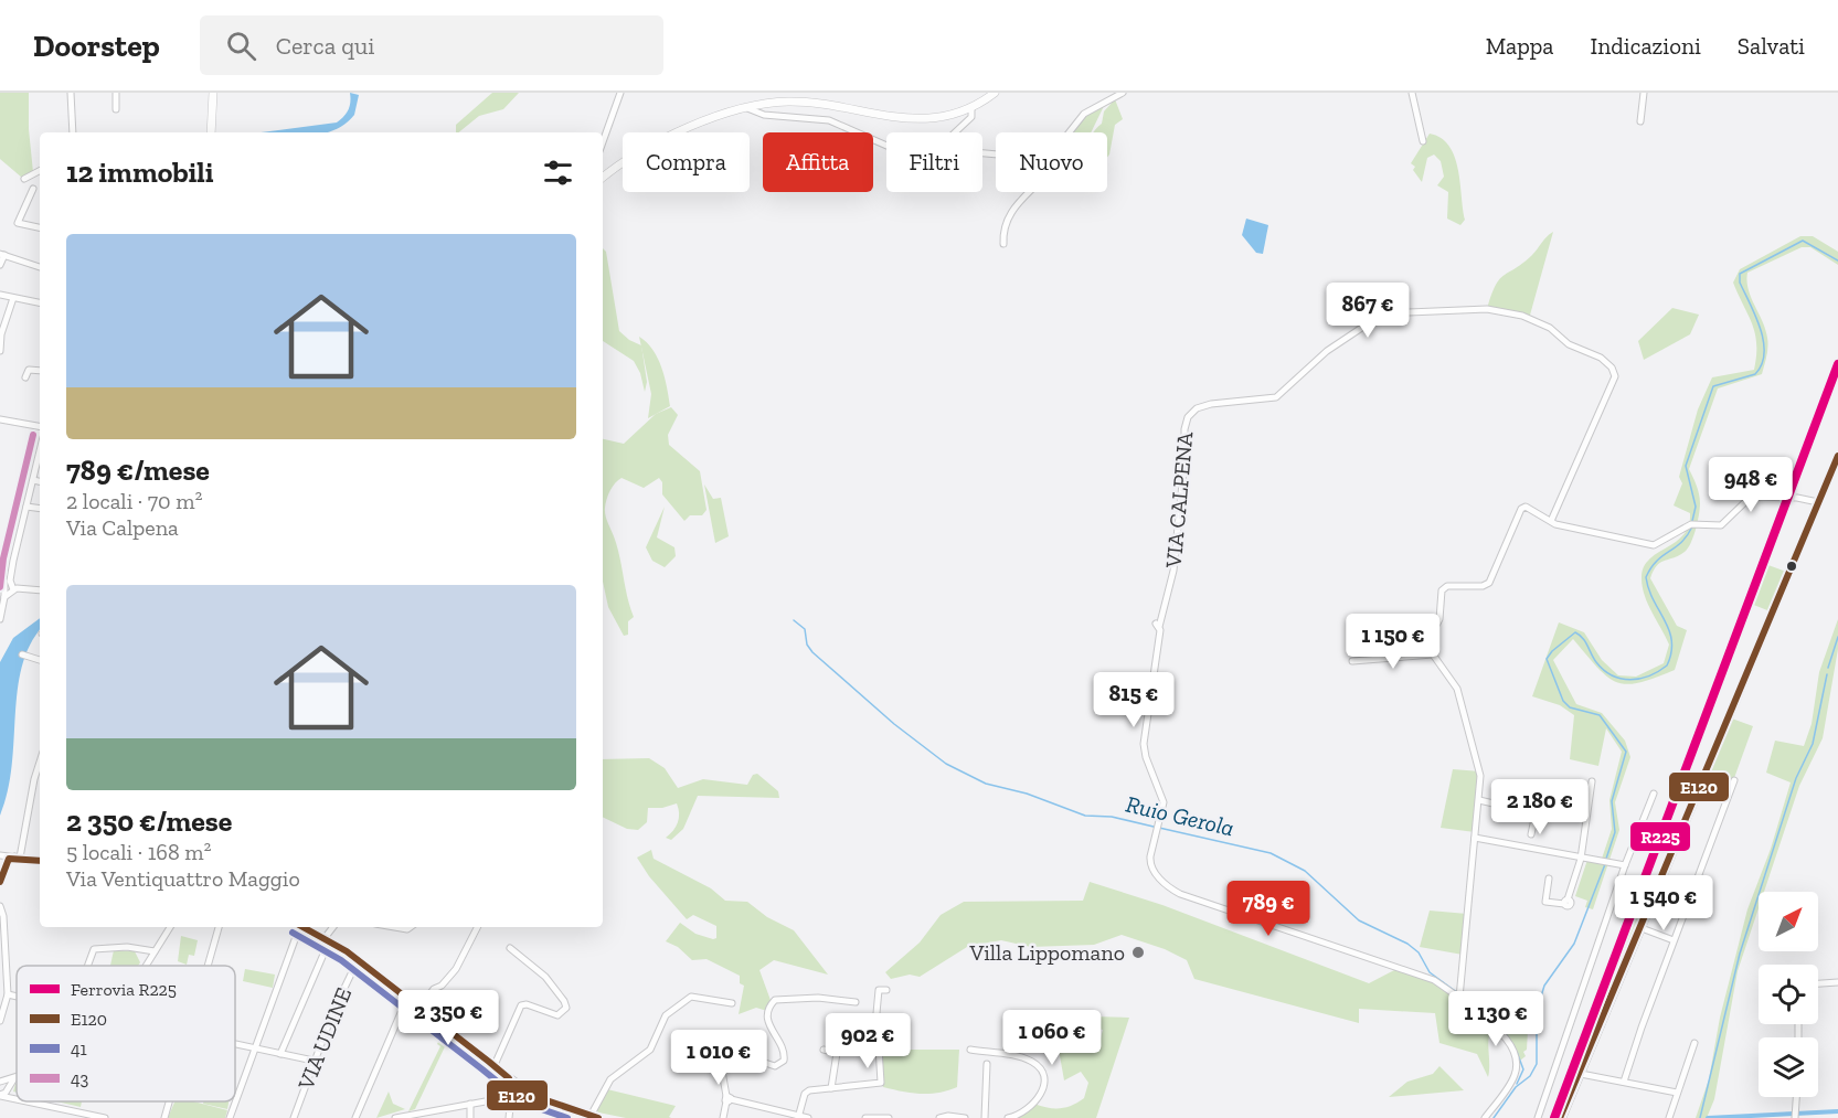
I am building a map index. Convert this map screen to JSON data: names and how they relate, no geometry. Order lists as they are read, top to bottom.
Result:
{
  "streets": {
    "street": ["VIA CALPENA", "VIA UDINE"]
  },
  "water": ["Ruio Gerola"],
  "places": ["Villa Lippomano"],
  "lines": [
    "rail line R225",
    "transit line 43",
    "transit line E120",
    "transit line 41"
  ],
  "legend": [
    "Ferrovia R225",
    "E120",
    "41",
    "43"
  ],
  "north": "top right",
  "page": {
    "header": "Doorstep",
    "search": "Cerca qui",
    "nav": ["Mappa", "Indicazioni", "Salvati"],
    "chip": [
      "Compra",
      "Affitta",
      "Filtri",
      "Nuovo"
    ],
    "heading": "12 immobili",
    "list": [
      {
        "name": "789 €/mese",
        "note": "2 locali · 70 m² · Via Calpena"
      },
      {
        "name": "2 350 €/mese",
        "note": "5 locali · 168 m² · Via Ventiquattro Maggio"
      }
    ],
    "price": [
      "867 €",
      "948 €",
      "1 150 €",
      "815 €",
      "2 180 €",
      "1 540 €",
      "789 €",
      "2 350 €",
      "1 130 €",
      "1 060 €",
      "902 €",
      "1 010 €"
    ]
  }
}
